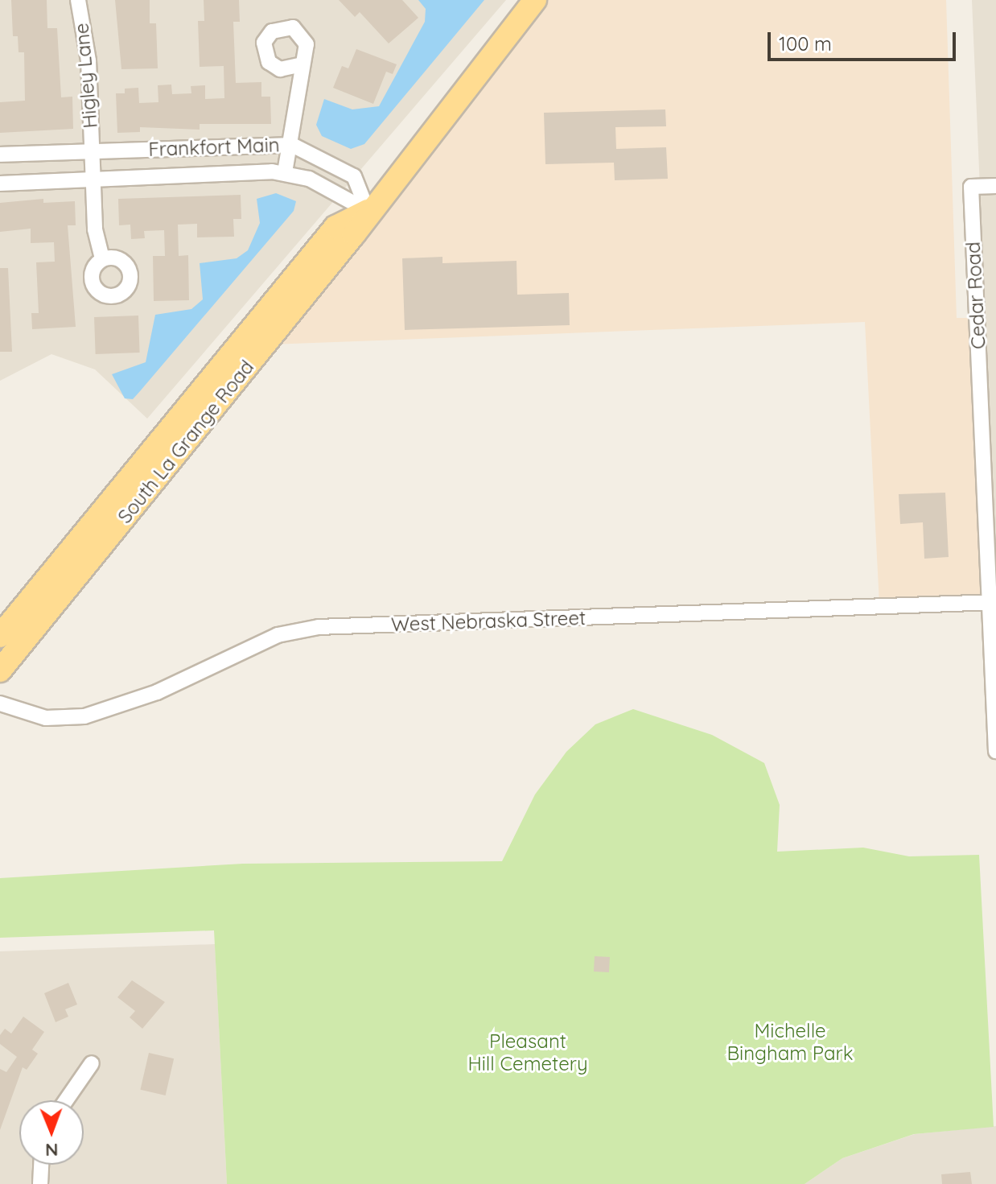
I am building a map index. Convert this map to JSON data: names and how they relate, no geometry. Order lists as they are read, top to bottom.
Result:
{
  "streets": {
    "main road": ["South La Grange Road"],
    "street": [
      "Higley Lane",
      "Frankfort Main",
      "Cedar Road",
      "West Nebraska Street"
    ]
  },
  "crossings": [
    ["Higley Lane", "Frankfort Main"],
    ["Frankfort Main", "South La Grange Road"],
    ["Cedar Road", "West Nebraska Street"]
  ],
  "parks": ["Michelle Bingham Park", "Pleasant Hill Cemetery"],
  "scale_bar": "100 m",
  "north": "bottom"
}
